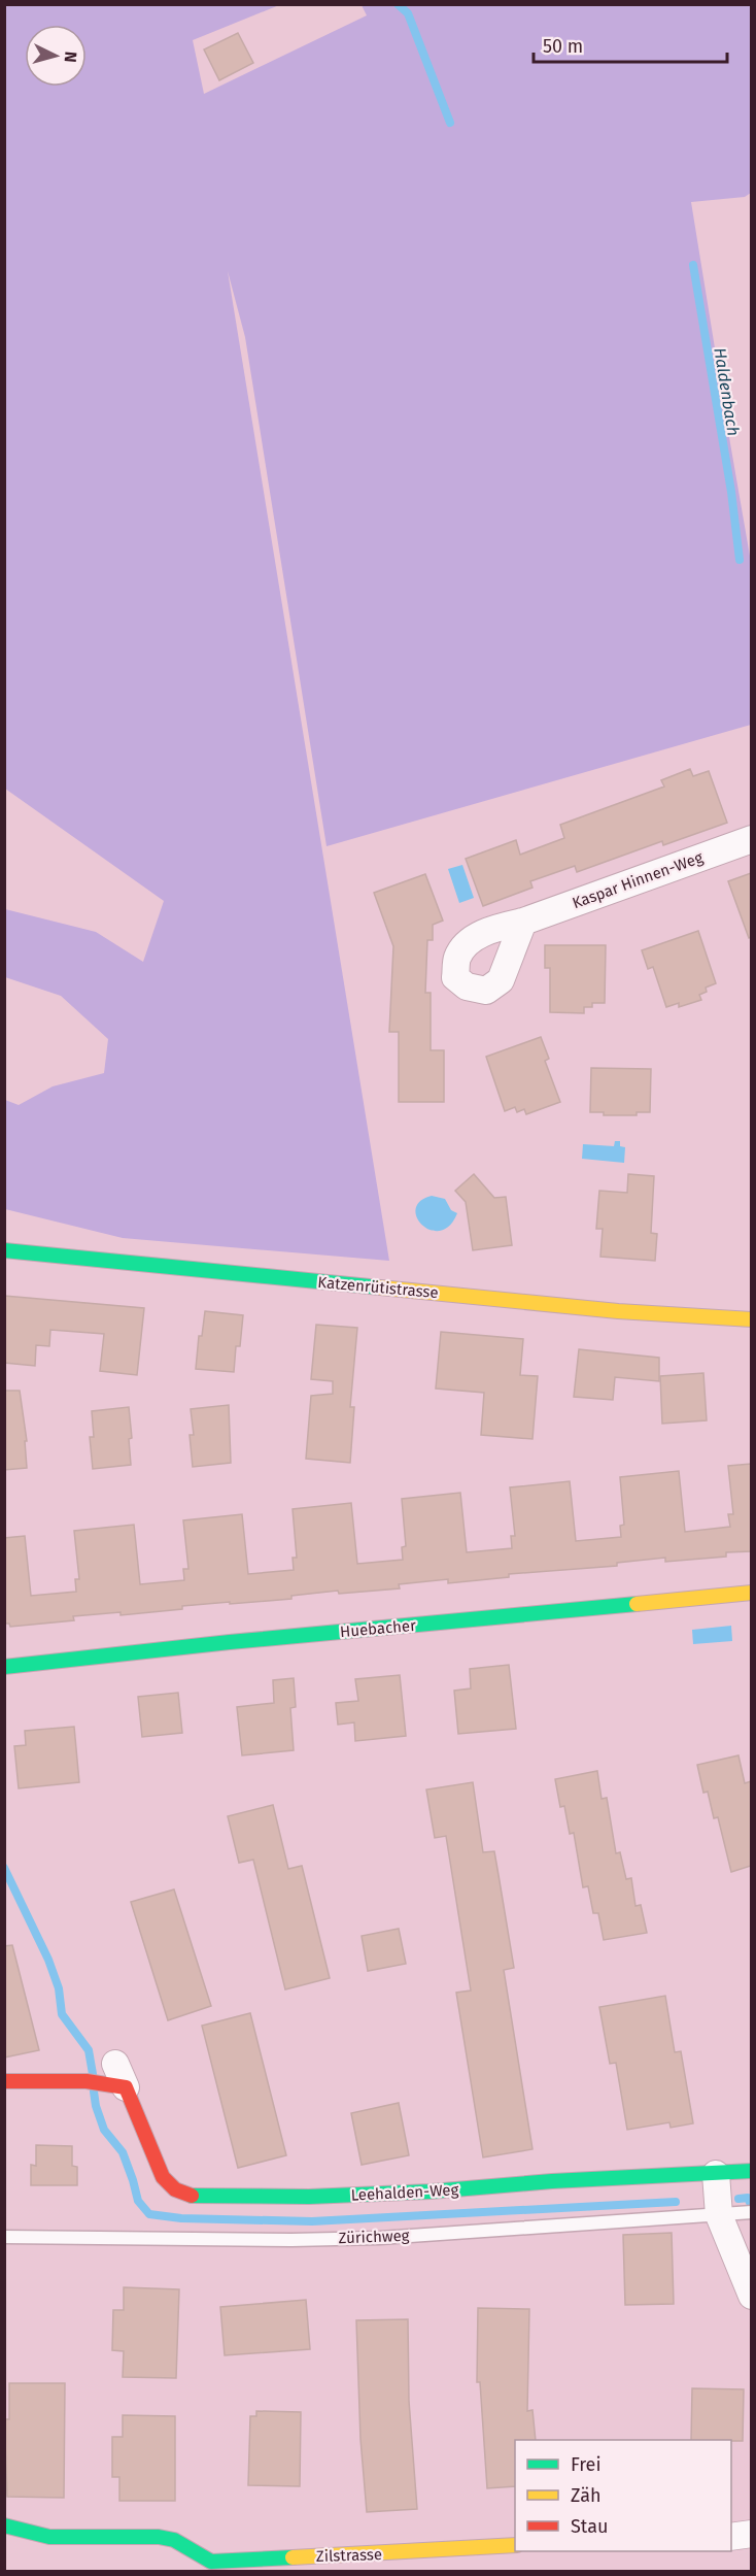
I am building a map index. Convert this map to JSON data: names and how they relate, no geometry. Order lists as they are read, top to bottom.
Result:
{
  "streets": {
    "street": [
      "Kaspar Hinnen-Weg",
      "Katzenrütistrasse",
      "Huebacher",
      "Leehalden-Weg",
      "Zilstrasse"
    ],
    "lane": ["Zürichweg"]
  },
  "water": ["Haldenbach"],
  "legend": ["Frei", "Zäh", "Stau"],
  "scale_bar": "50 m",
  "north": "right"
}
